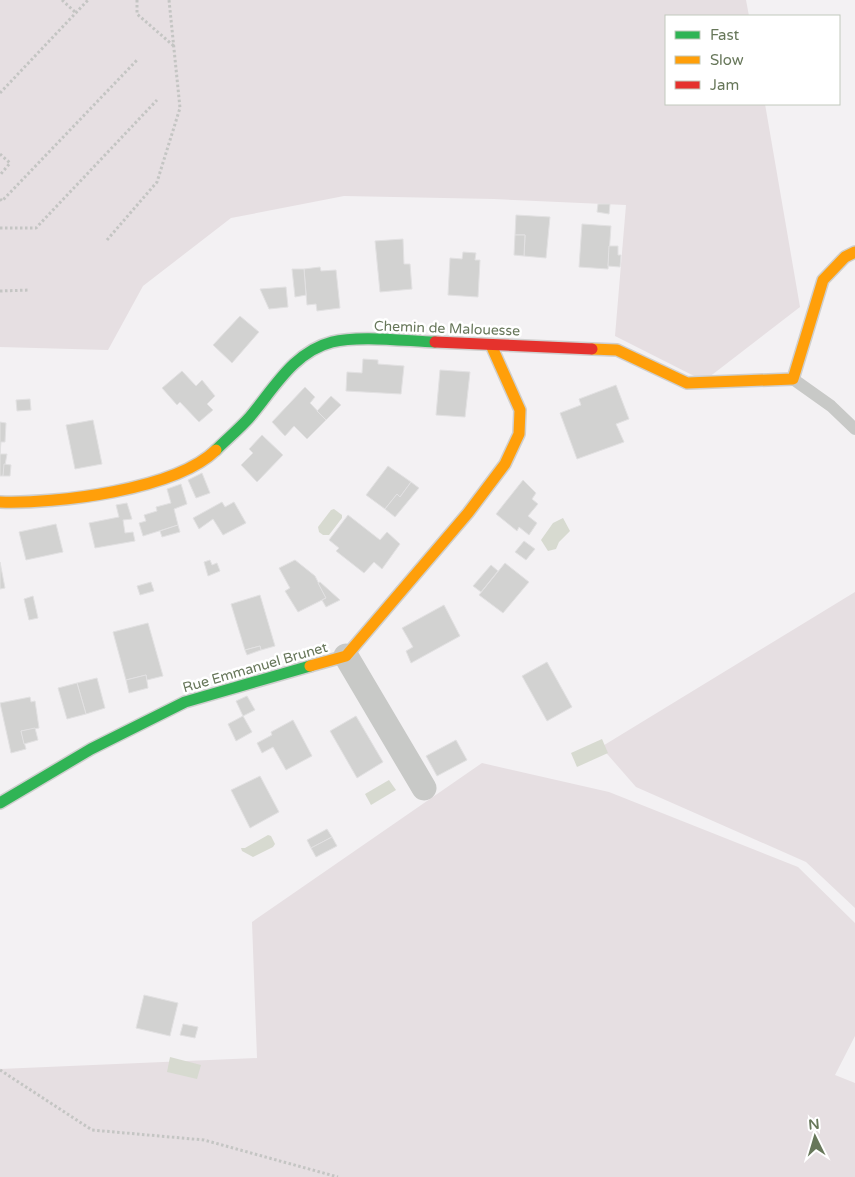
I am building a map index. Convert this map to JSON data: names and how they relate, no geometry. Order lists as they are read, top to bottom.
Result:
{
  "streets": {
    "street": ["Chemin de Malouesse", "Rue Emmanuel Brunet"]
  },
  "crossings": [
    ["Chemin de Malouesse", "Rue Emmanuel Brunet"]
  ],
  "legend": ["Fast", "Slow", "Jam"],
  "north": "top"
}
